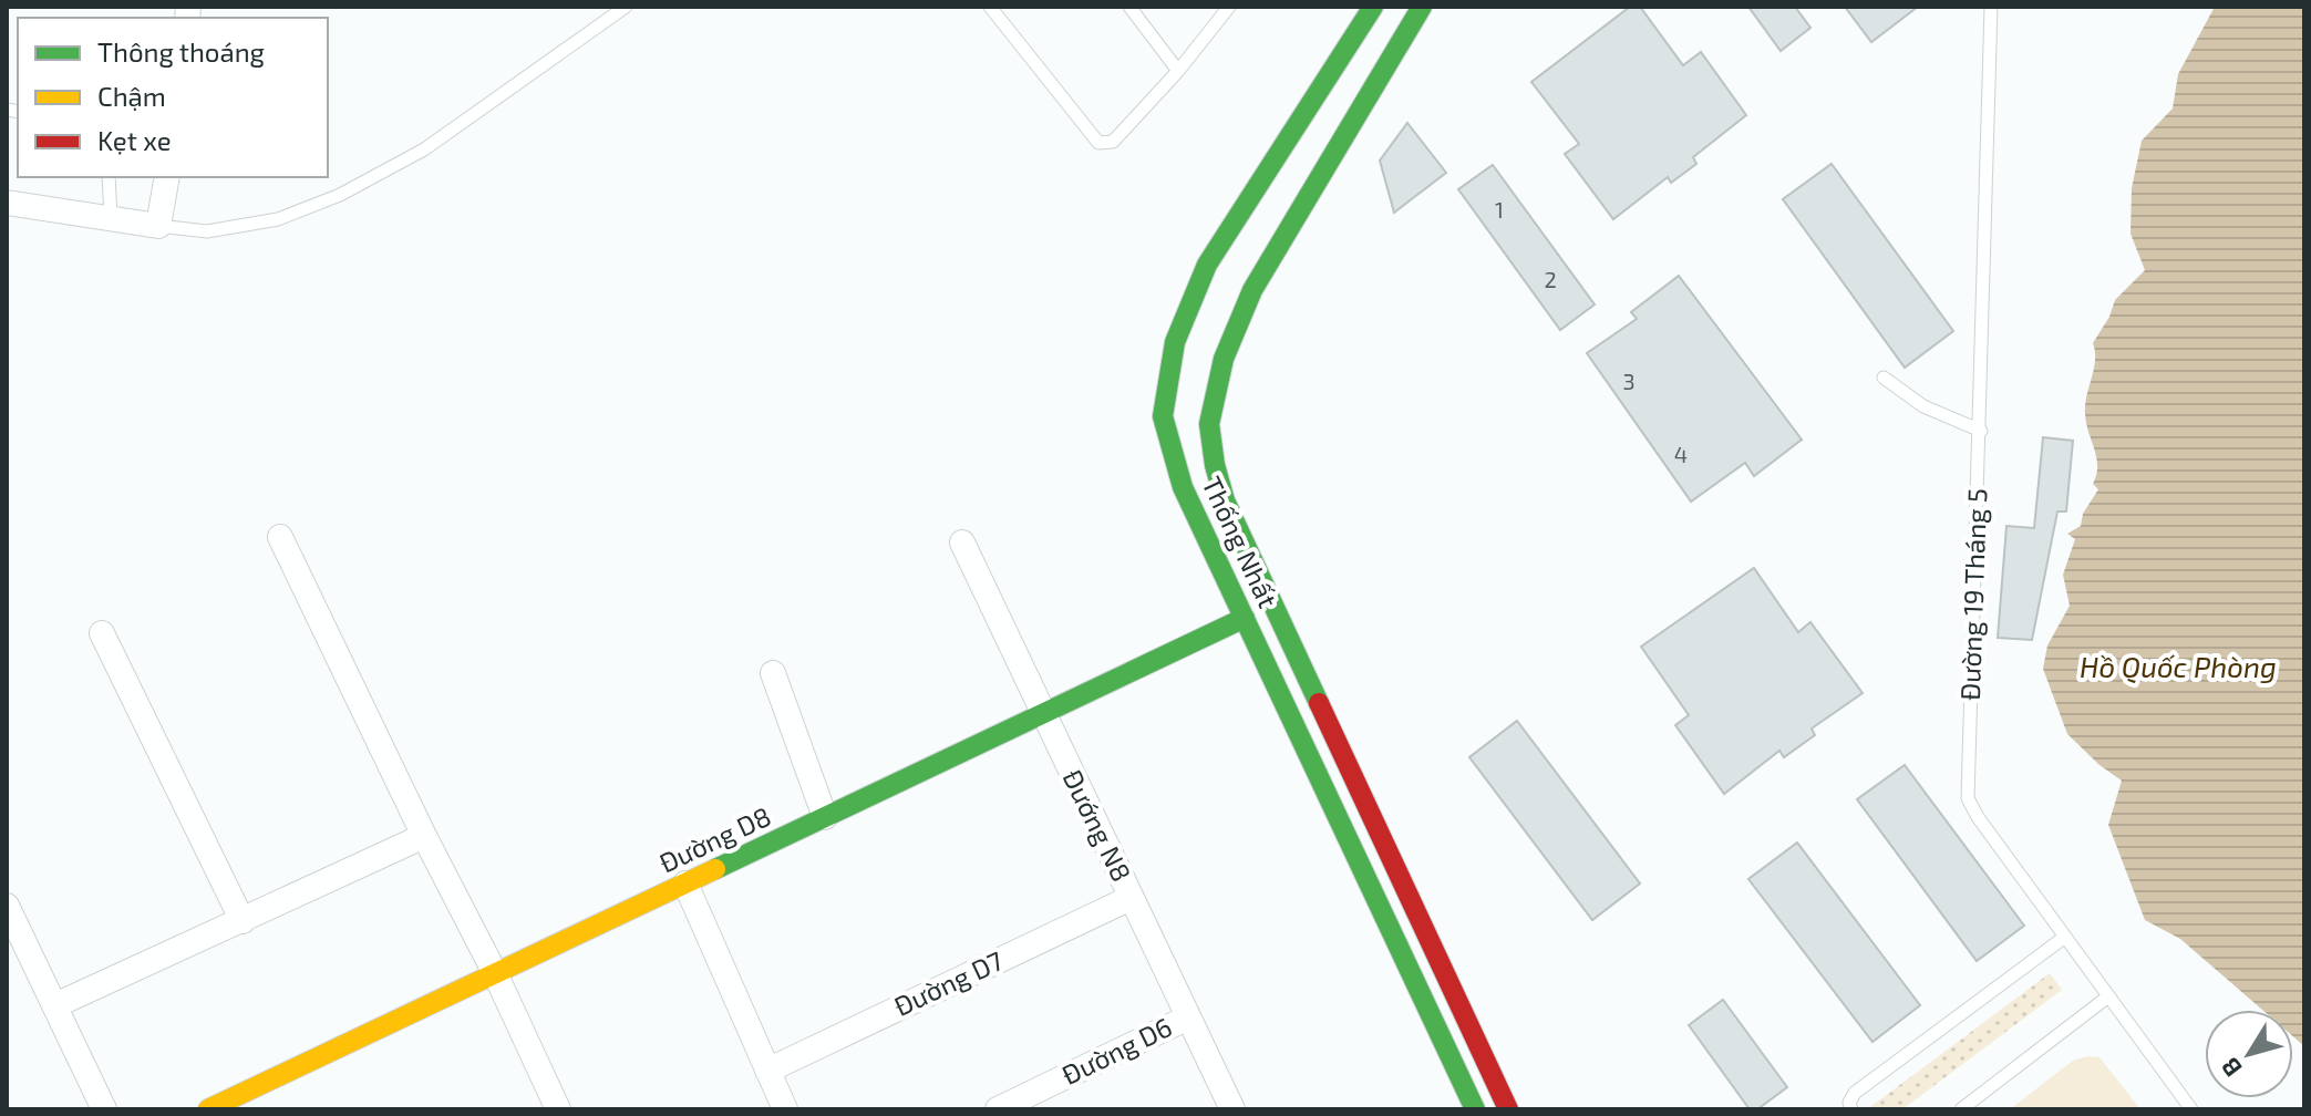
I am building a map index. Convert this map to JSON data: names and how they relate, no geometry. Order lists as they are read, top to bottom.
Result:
{
  "streets": {
    "main road": ["Thống Nhất", "Đường D8"],
    "street": ["Đướng N8", "Đường D7", "Đường D6"],
    "lane": ["Đường 19 Tháng 5"]
  },
  "crossings": [
    ["Thống Nhất", "Đường D8"],
    ["Đướng N8", "Đường D8"],
    ["Đướng N8", "Đường D7"],
    ["Đướng N8", "Đường D6"]
  ],
  "water": ["Hồ Quốc Phòng"],
  "house_numbers": [
    "1",
    "2",
    "3",
    "4"
  ],
  "legend": ["Thông thoáng", "Chậm", "Kẹt xe"],
  "north": "bottom left"
}
